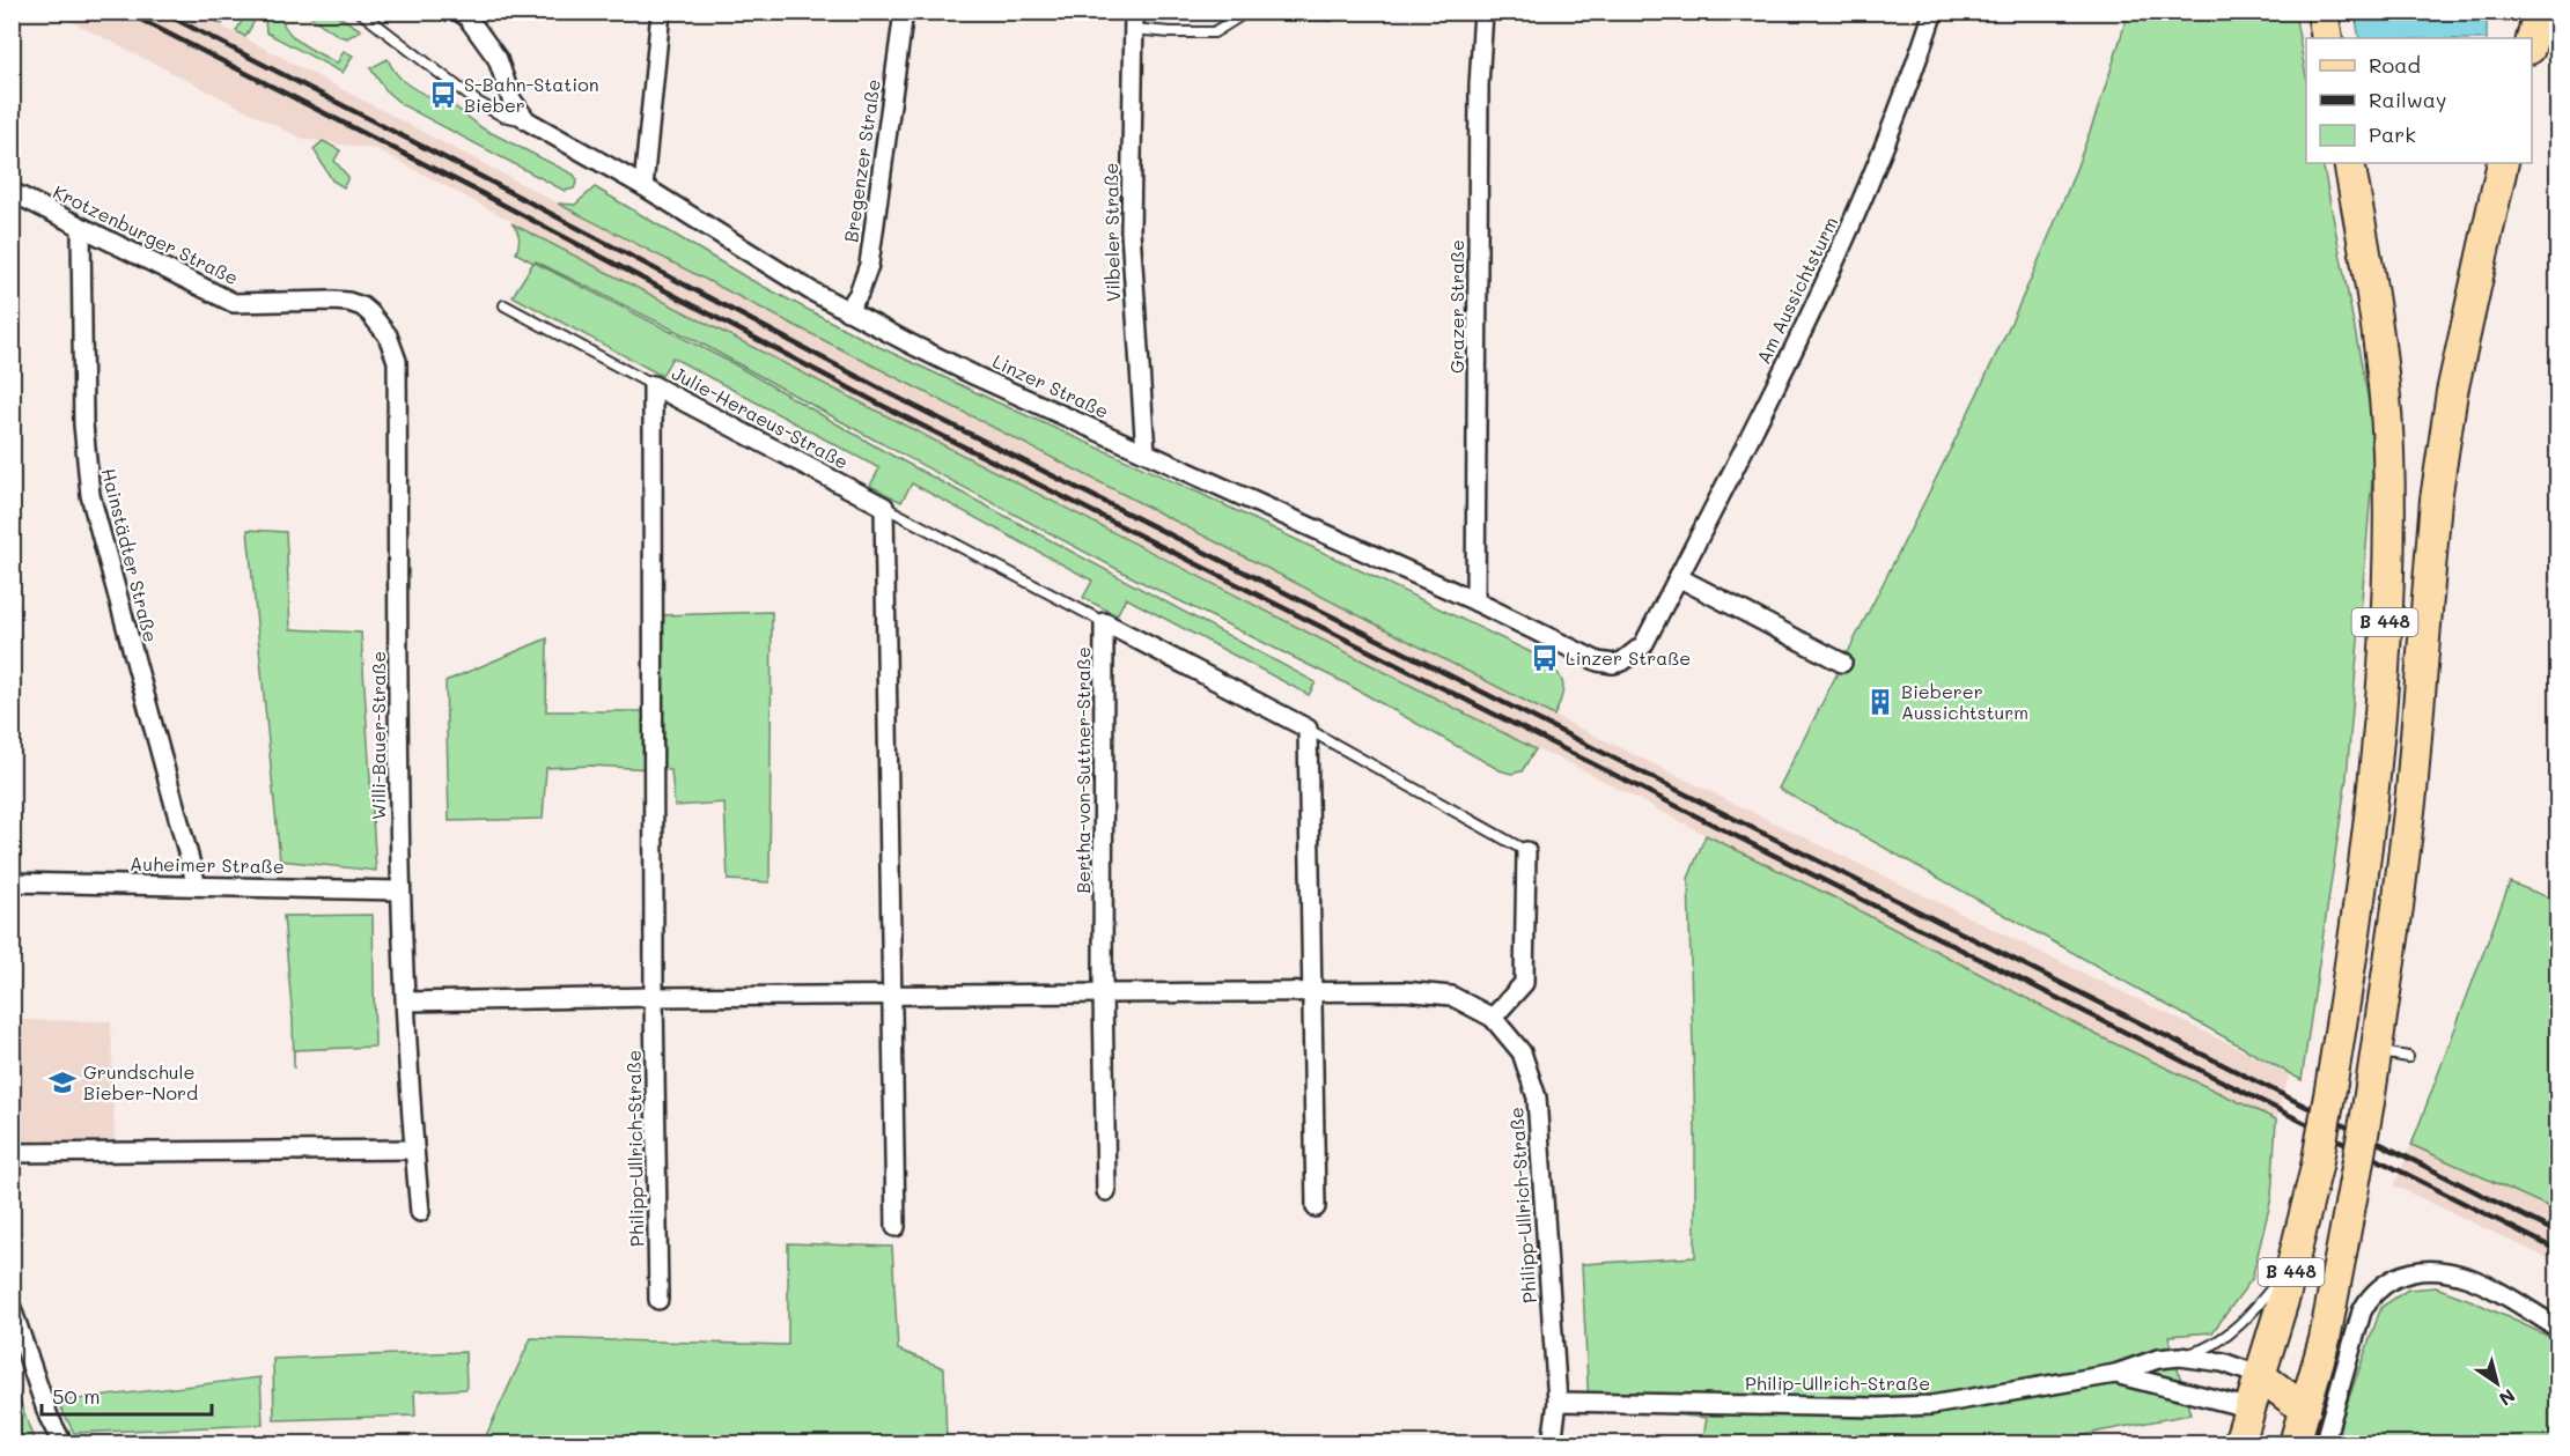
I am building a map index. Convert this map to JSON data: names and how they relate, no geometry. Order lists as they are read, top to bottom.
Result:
{
  "streets": {
    "main road": ["B 448"],
    "street": [
      "Bregenzer Straße",
      "Vilbeler Straße",
      "Krotzenburger Straße",
      "Am Aussichtsturm",
      "Grazer Straße",
      "Linzer Straße",
      "Julie-Heraeus-Straße",
      "Hainstädter Straße",
      "Willi-Bauer-Straße",
      "Bertha-von-Suttner-Straße",
      "Auheimer Straße",
      "Philipp-Ullrich-Straße",
      "Philip-Ullrich-Straße"
    ]
  },
  "crossings": [
    ["Bregenzer Straße", "Linzer Straße"],
    ["Vilbeler Straße", "Linzer Straße"],
    ["Krotzenburger Straße", "Hainstädter Straße"],
    ["Krotzenburger Straße", "Willi-Bauer-Straße"],
    ["Am Aussichtsturm", "Linzer Straße"],
    ["Grazer Straße", "Linzer Straße"],
    ["Julie-Heraeus-Straße", "Philipp-Ullrich-Straße"],
    ["Hainstädter Straße", "Auheimer Straße"],
    ["B 448", "Philip-Ullrich-Straße"],
    ["Willi-Bauer-Straße", "Auheimer Straße"],
    ["Willi-Bauer-Straße", "Philipp-Ullrich-Straße"],
    ["Bertha-von-Suttner-Straße", "Philipp-Ullrich-Straße"],
    ["Philipp-Ullrich-Straße", "Philip-Ullrich-Straße"]
  ],
  "places": {
    "bus stop": ["S-Bahn-Station Bieber", "Linzer Straße"],
    "building": ["Bieberer Aussichtsturm"],
    "school or university": ["Grundschule Bieber-Nord"]
  },
  "legend": ["Road", "Railway", "Park"],
  "scale_bar": "50 m",
  "north": "bottom right"
}
